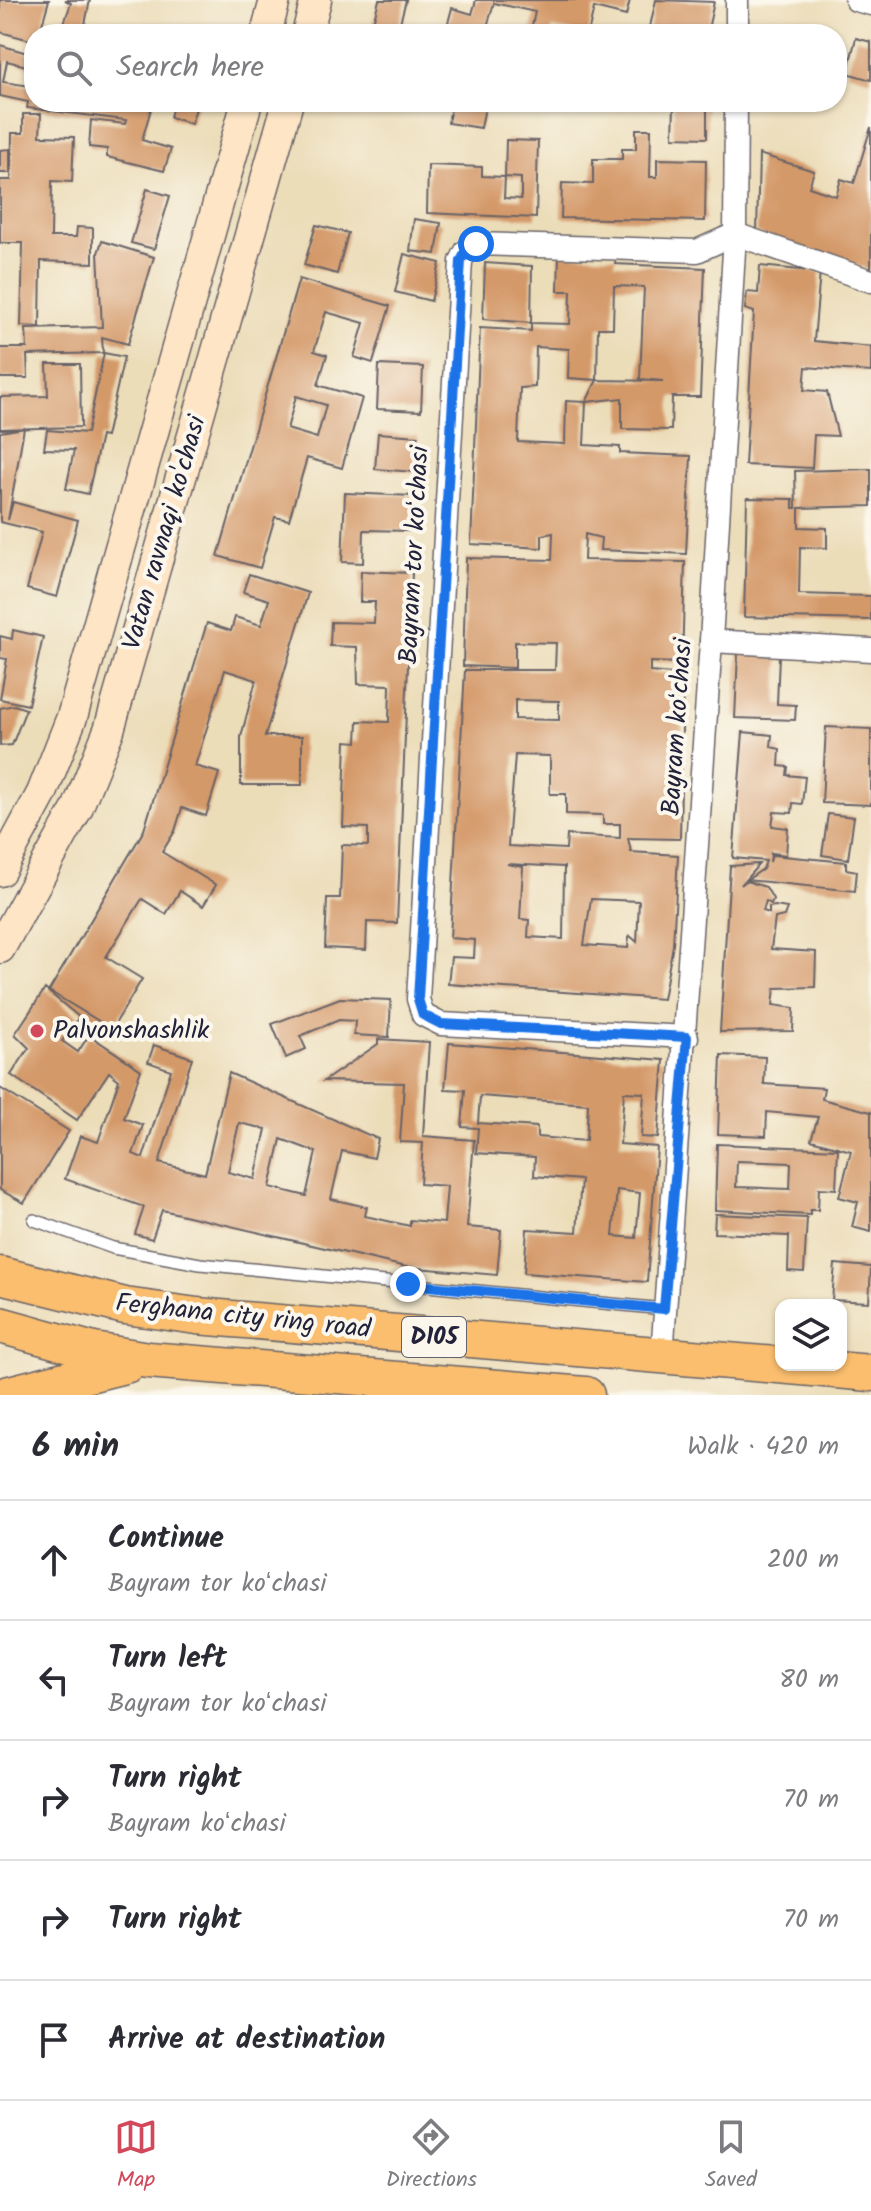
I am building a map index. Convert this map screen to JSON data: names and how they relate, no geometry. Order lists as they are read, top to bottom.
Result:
{
  "streets": {
    "highway": ["Ferghana city ring road", "D105"],
    "main road": ["Vatan ravnaqi ko'chasi"],
    "street": ["Bayram tor koʻchasi", "Bayram koʻchasi"]
  },
  "crossings": [
    ["Bayram tor koʻchasi", "Bayram koʻchasi"],
    ["Bayram koʻchasi", "Ferghana city ring road"],
    ["Ferghana city ring road", "D105"]
  ],
  "places": ["Palvonshashlik"],
  "page": {
    "search": "Search here",
    "heading": ["6 min", "Walk · 420 m"],
    "list": [
      ["Continue", "Bayram tor koʻchasi", "200 m"],
      ["Turn left", "Bayram tor koʻchasi", "80 m"],
      ["Turn right", "Bayram koʻchasi", "70 m"],
      ["Turn right", "70 m"],
      "Arrive at destination"
    ],
    "nav": ["Map", "Directions", "Saved"]
  }
}
